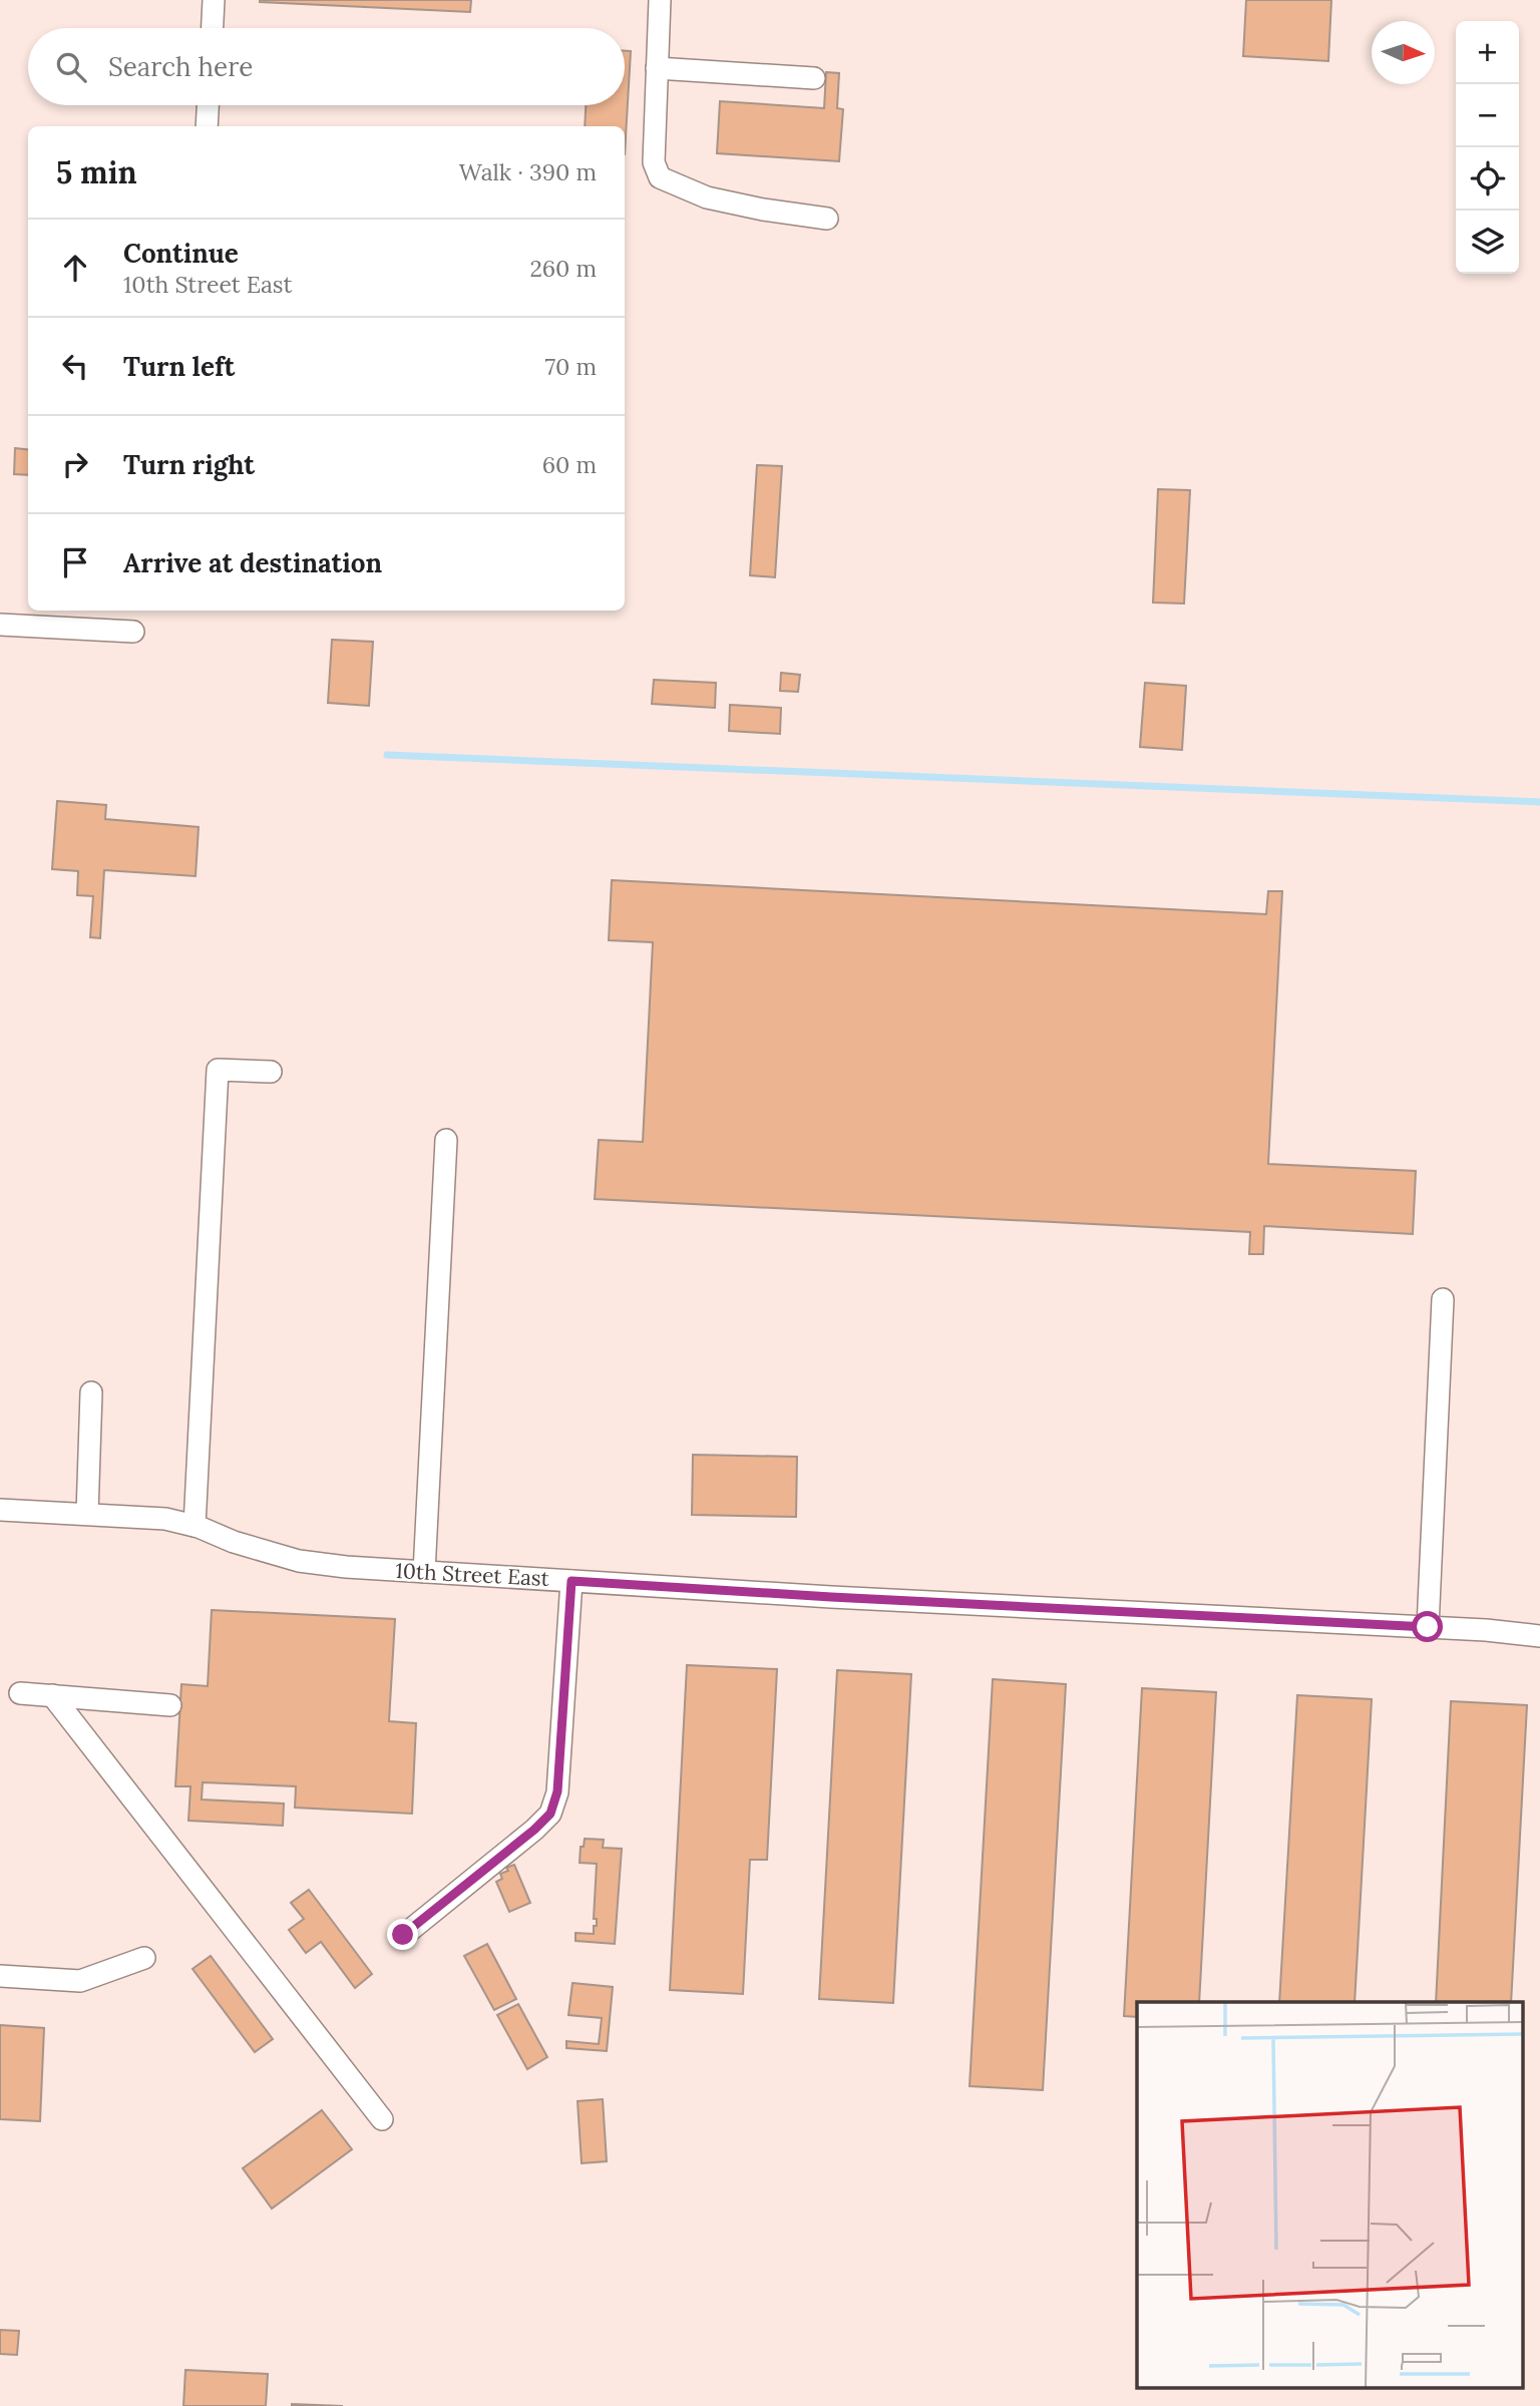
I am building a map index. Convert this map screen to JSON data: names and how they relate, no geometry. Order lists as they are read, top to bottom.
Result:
{
  "streets": {
    "street": ["10th Street East"]
  },
  "north": "right",
  "page": {
    "map_buttons": ["+", "−"],
    "search": "Search here",
    "heading": ["5 min", "Walk · 390 m"],
    "list": [
      ["Continue", "10th Street East", "260 m"],
      ["Turn left", "70 m"],
      ["Turn right", "60 m"],
      "Arrive at destination"
    ]
  }
}
